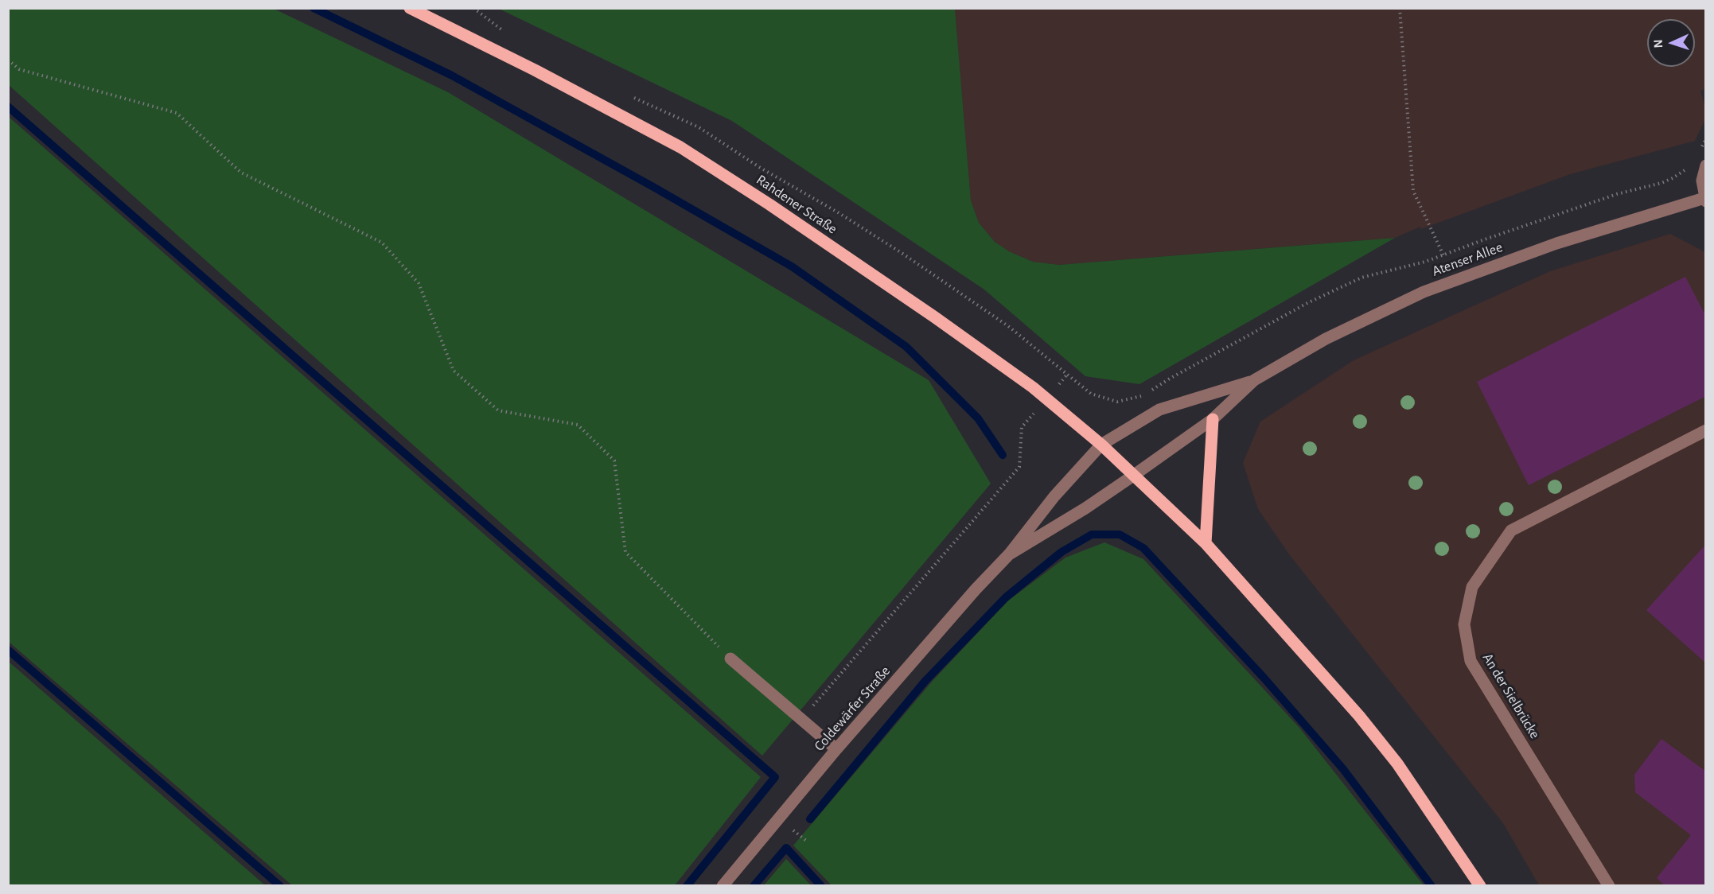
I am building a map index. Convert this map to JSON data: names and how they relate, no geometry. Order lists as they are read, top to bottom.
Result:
{
  "streets": {
    "main road": ["Rahdener Straße"],
    "street": ["Atenser Allee", "An der Sielbrücke", "Coldewärfer Straße"]
  },
  "crossings": [
    ["Rahdener Straße", "Atenser Allee"],
    ["Rahdener Straße", "Coldewärfer Straße"],
    ["Atenser Allee", "Coldewärfer Straße"]
  ],
  "north": "left"
}
